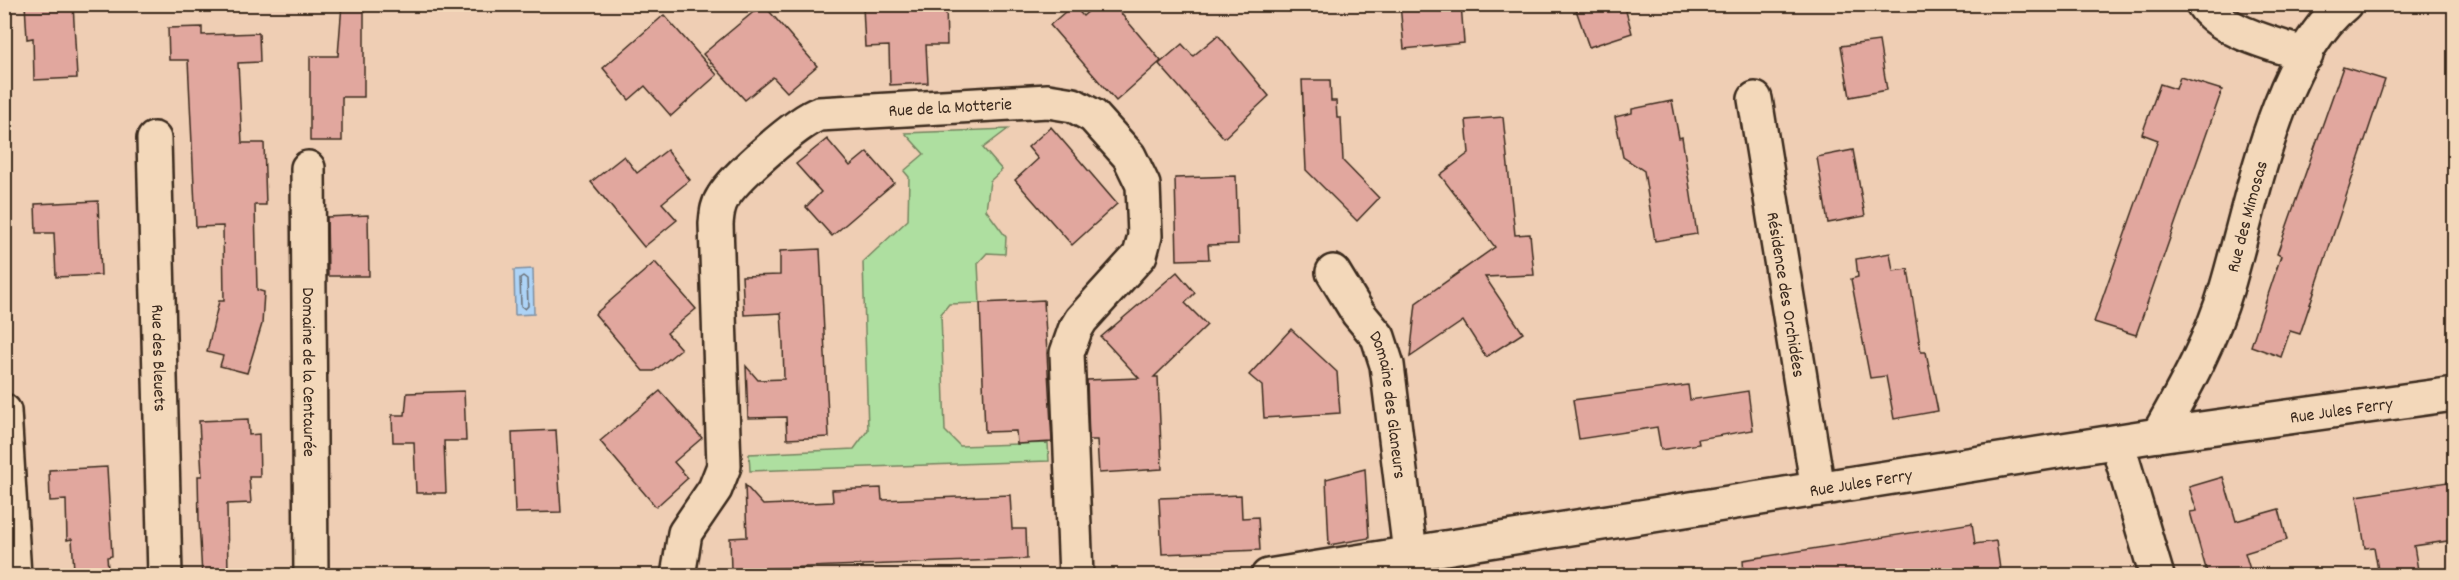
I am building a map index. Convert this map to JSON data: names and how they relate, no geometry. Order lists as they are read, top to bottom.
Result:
{
  "streets": {
    "street": [
      "Rue de la Motterie",
      "Rue des Mimosas",
      "Résidence des Orchidées",
      "Rue des Bleuets",
      "Domaine de la Centaurée",
      "Domaine des Glaneurs",
      "Rue Jules Ferry"
    ]
  },
  "crossings": [
    ["Rue des Mimosas", "Rue Jules Ferry"],
    ["Résidence des Orchidées", "Rue Jules Ferry"],
    ["Domaine des Glaneurs", "Rue Jules Ferry"]
  ]
}
